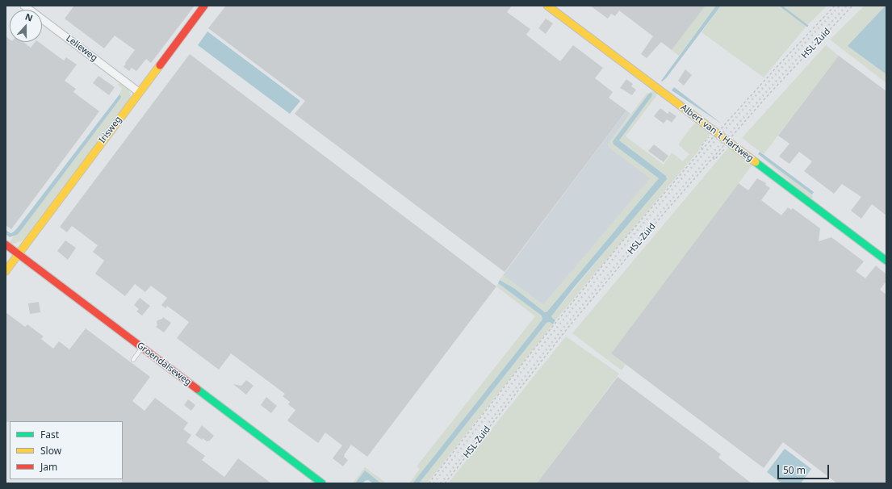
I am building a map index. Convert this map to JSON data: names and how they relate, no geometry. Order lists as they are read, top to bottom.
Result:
{
  "streets": {
    "street": [
      "Lelieweg",
      "Irisweg",
      "Albert van 't Hartweg",
      "Groendalseweg"
    ],
    "path": ["HSL-Zuid"]
  },
  "crossings": [
    ["Lelieweg", "Irisweg"],
    ["Irisweg", "Groendalseweg"]
  ],
  "legend": ["Fast", "Slow", "Jam"],
  "scale_bar": "50 m",
  "north": "top"
}
